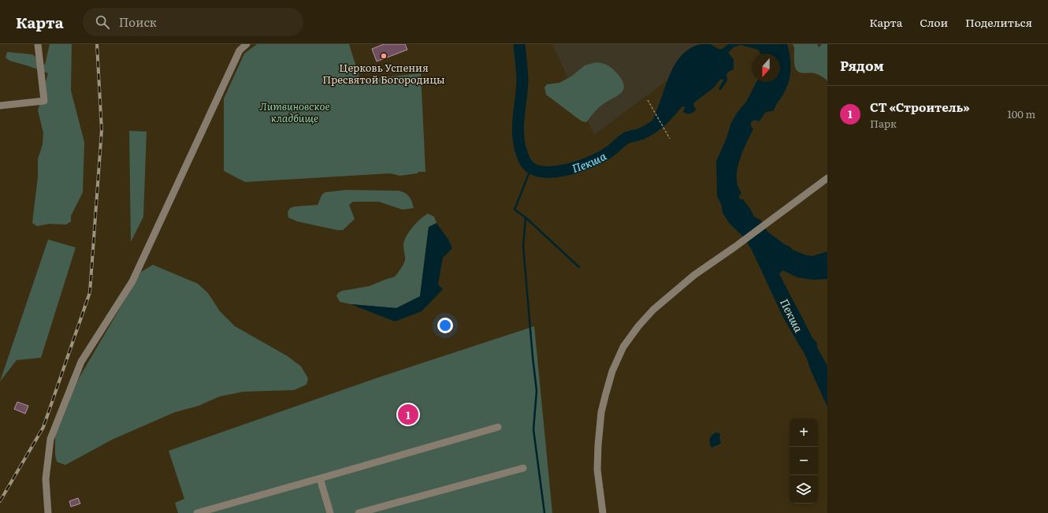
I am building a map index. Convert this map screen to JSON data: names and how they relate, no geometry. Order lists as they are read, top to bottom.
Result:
{
  "water": ["Пекша"],
  "parks": ["Литвиновское кладбище"],
  "places": ["Церковь Успения Пресвятой Богородицы"],
  "north": "bottom",
  "page": {
    "header": "Карта",
    "search": "Поиск",
    "nav": ["Карта", "Слои", "Поделиться"],
    "heading": "Рядом",
    "list": [
      {
        "mark": "1",
        "name": "СТ «Строитель»",
        "note": "Парк",
        "value": "100 m"
      }
    ],
    "pins": "1",
    "map_buttons": ["+", "−"]
  }
}
